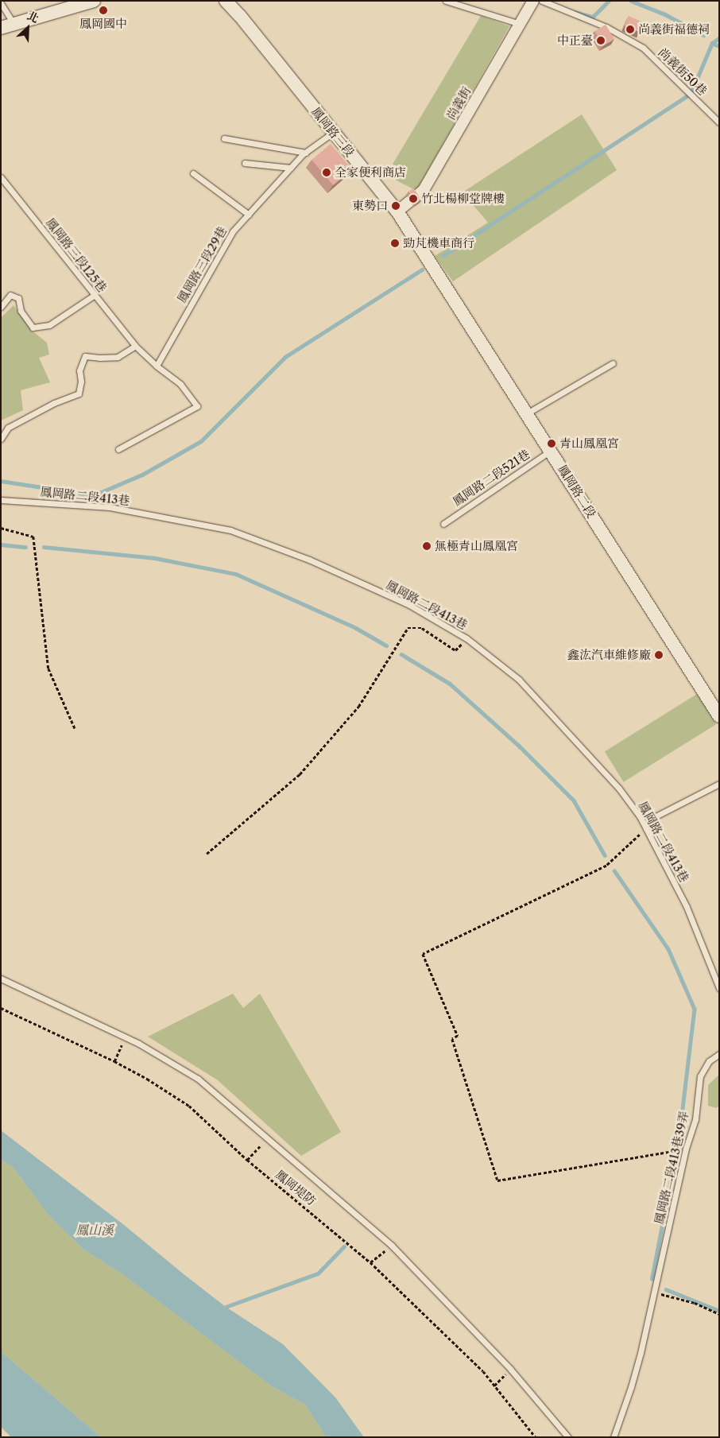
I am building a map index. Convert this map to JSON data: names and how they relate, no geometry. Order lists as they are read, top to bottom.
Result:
{
  "streets": {
    "street": ["尚義街", "鳳岡路三段", "鳳岡路二段"],
    "lane": [
      "尚義街50巷",
      "鳳岡路三段125巷",
      "鳳岡路三段29巷",
      "鳳岡路二段521巷",
      "鳳岡路二段413巷",
      "鳳岡路二段413巷39弄"
    ],
    "path": ["鳳岡堤防"]
  },
  "crossings": [
    ["尚義街", "鳳岡路三段"],
    ["鳳岡路三段", "鳳岡路三段29巷"],
    ["鳳岡路三段", "鳳岡路二段"],
    ["鳳岡路二段521巷", "鳳岡路二段"]
  ],
  "water": ["鳳山溪"],
  "places": [
    "鳳岡國中",
    "尚義街福德祠",
    "中正臺",
    "全家便利商店",
    "竹北楊柳堂牌樓",
    "東勢口",
    "勁芃機車商行",
    "青山鳳凰宮",
    "無極青山鳳凰宮",
    "鑫汯汽車維修廠"
  ],
  "north": "top right"
}
